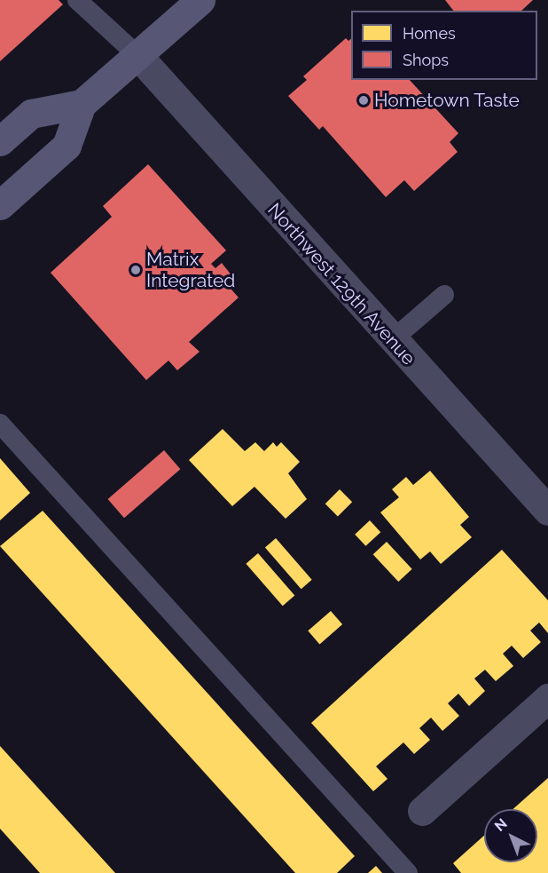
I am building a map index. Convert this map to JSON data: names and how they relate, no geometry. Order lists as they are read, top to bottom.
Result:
{
  "streets": {
    "street": ["Northwest 129th Avenue"]
  },
  "places": ["Hometown Taste", "Matrix Integrated"],
  "legend": ["Homes", "Shops"],
  "north": "top left"
}
